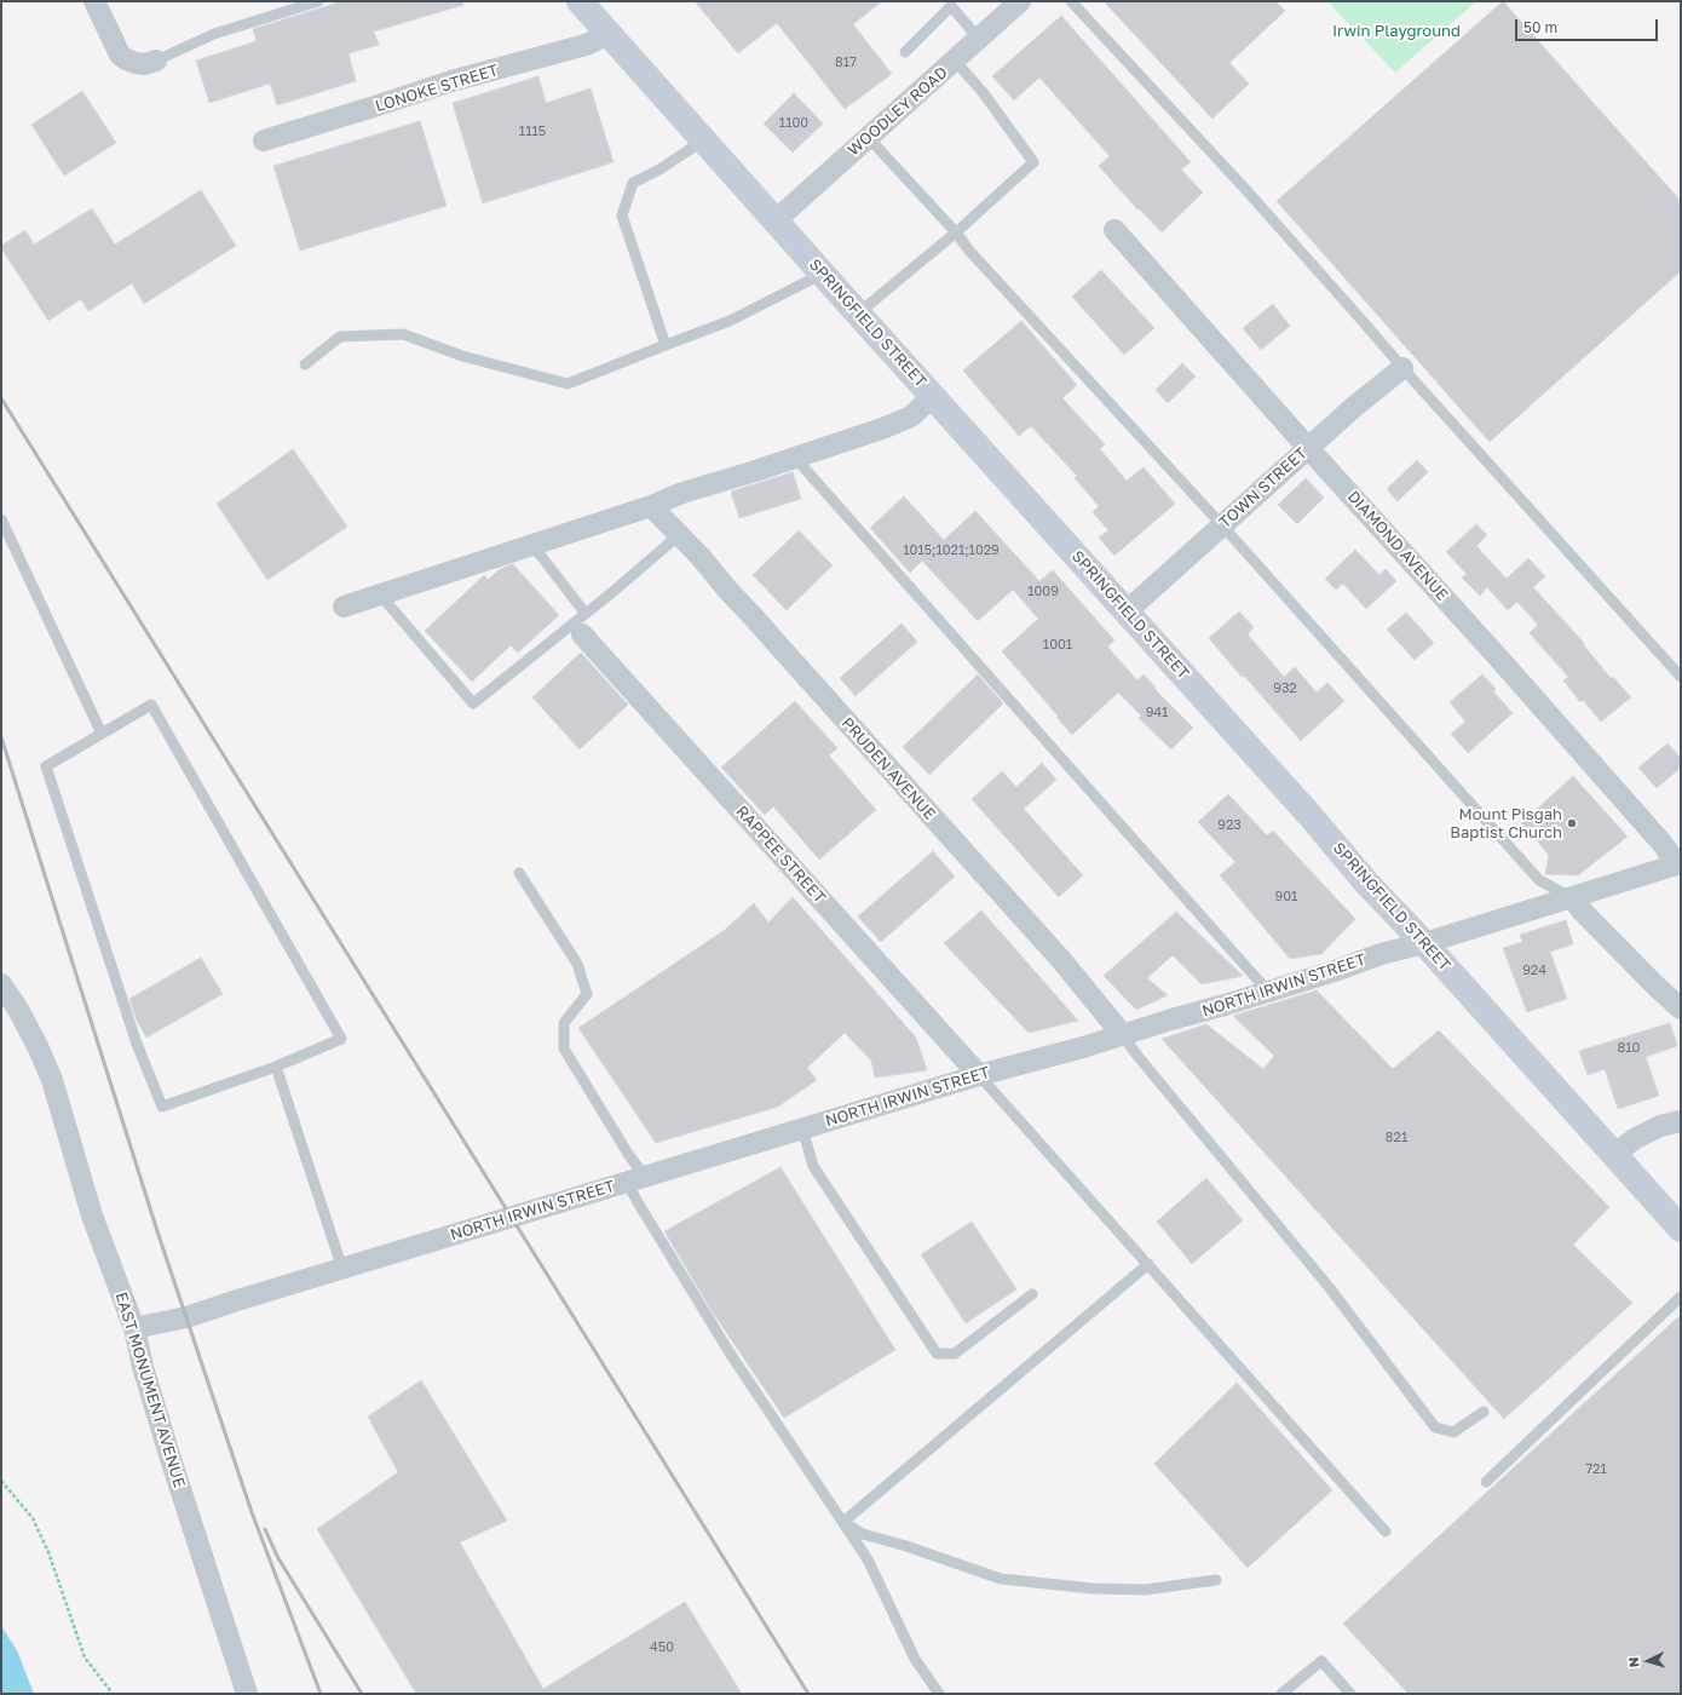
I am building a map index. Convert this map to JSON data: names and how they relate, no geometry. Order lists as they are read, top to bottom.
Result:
{
  "streets": {
    "main road": ["SPRINGFIELD STREET"],
    "street": [
      "LONOKE STREET",
      "WOODLEY ROAD",
      "TOWN STREET",
      "DIAMOND AVENUE",
      "PRUDEN AVENUE",
      "RAPPEE STREET",
      "NORTH IRWIN STREET",
      "EAST MONUMENT AVENUE"
    ]
  },
  "crossings": [
    ["LONOKE STREET", "SPRINGFIELD STREET"],
    ["WOODLEY ROAD", "SPRINGFIELD STREET"],
    ["SPRINGFIELD STREET", "TOWN STREET"],
    ["SPRINGFIELD STREET", "NORTH IRWIN STREET"],
    ["TOWN STREET", "DIAMOND AVENUE"],
    ["DIAMOND AVENUE", "NORTH IRWIN STREET"],
    ["PRUDEN AVENUE", "NORTH IRWIN STREET"],
    ["RAPPEE STREET", "NORTH IRWIN STREET"],
    ["NORTH IRWIN STREET", "EAST MONUMENT AVENUE"]
  ],
  "parks": ["Irwin Playground"],
  "places": ["Mount Pisgah Baptist Church"],
  "house_numbers": [
    "817",
    "1100",
    "1115",
    "1015;1021;1029",
    "1009",
    "1001",
    "932",
    "941",
    "923",
    "901",
    "924",
    "810",
    "821",
    "721",
    "450"
  ],
  "scale_bar": "50 m",
  "north": "left"
}
